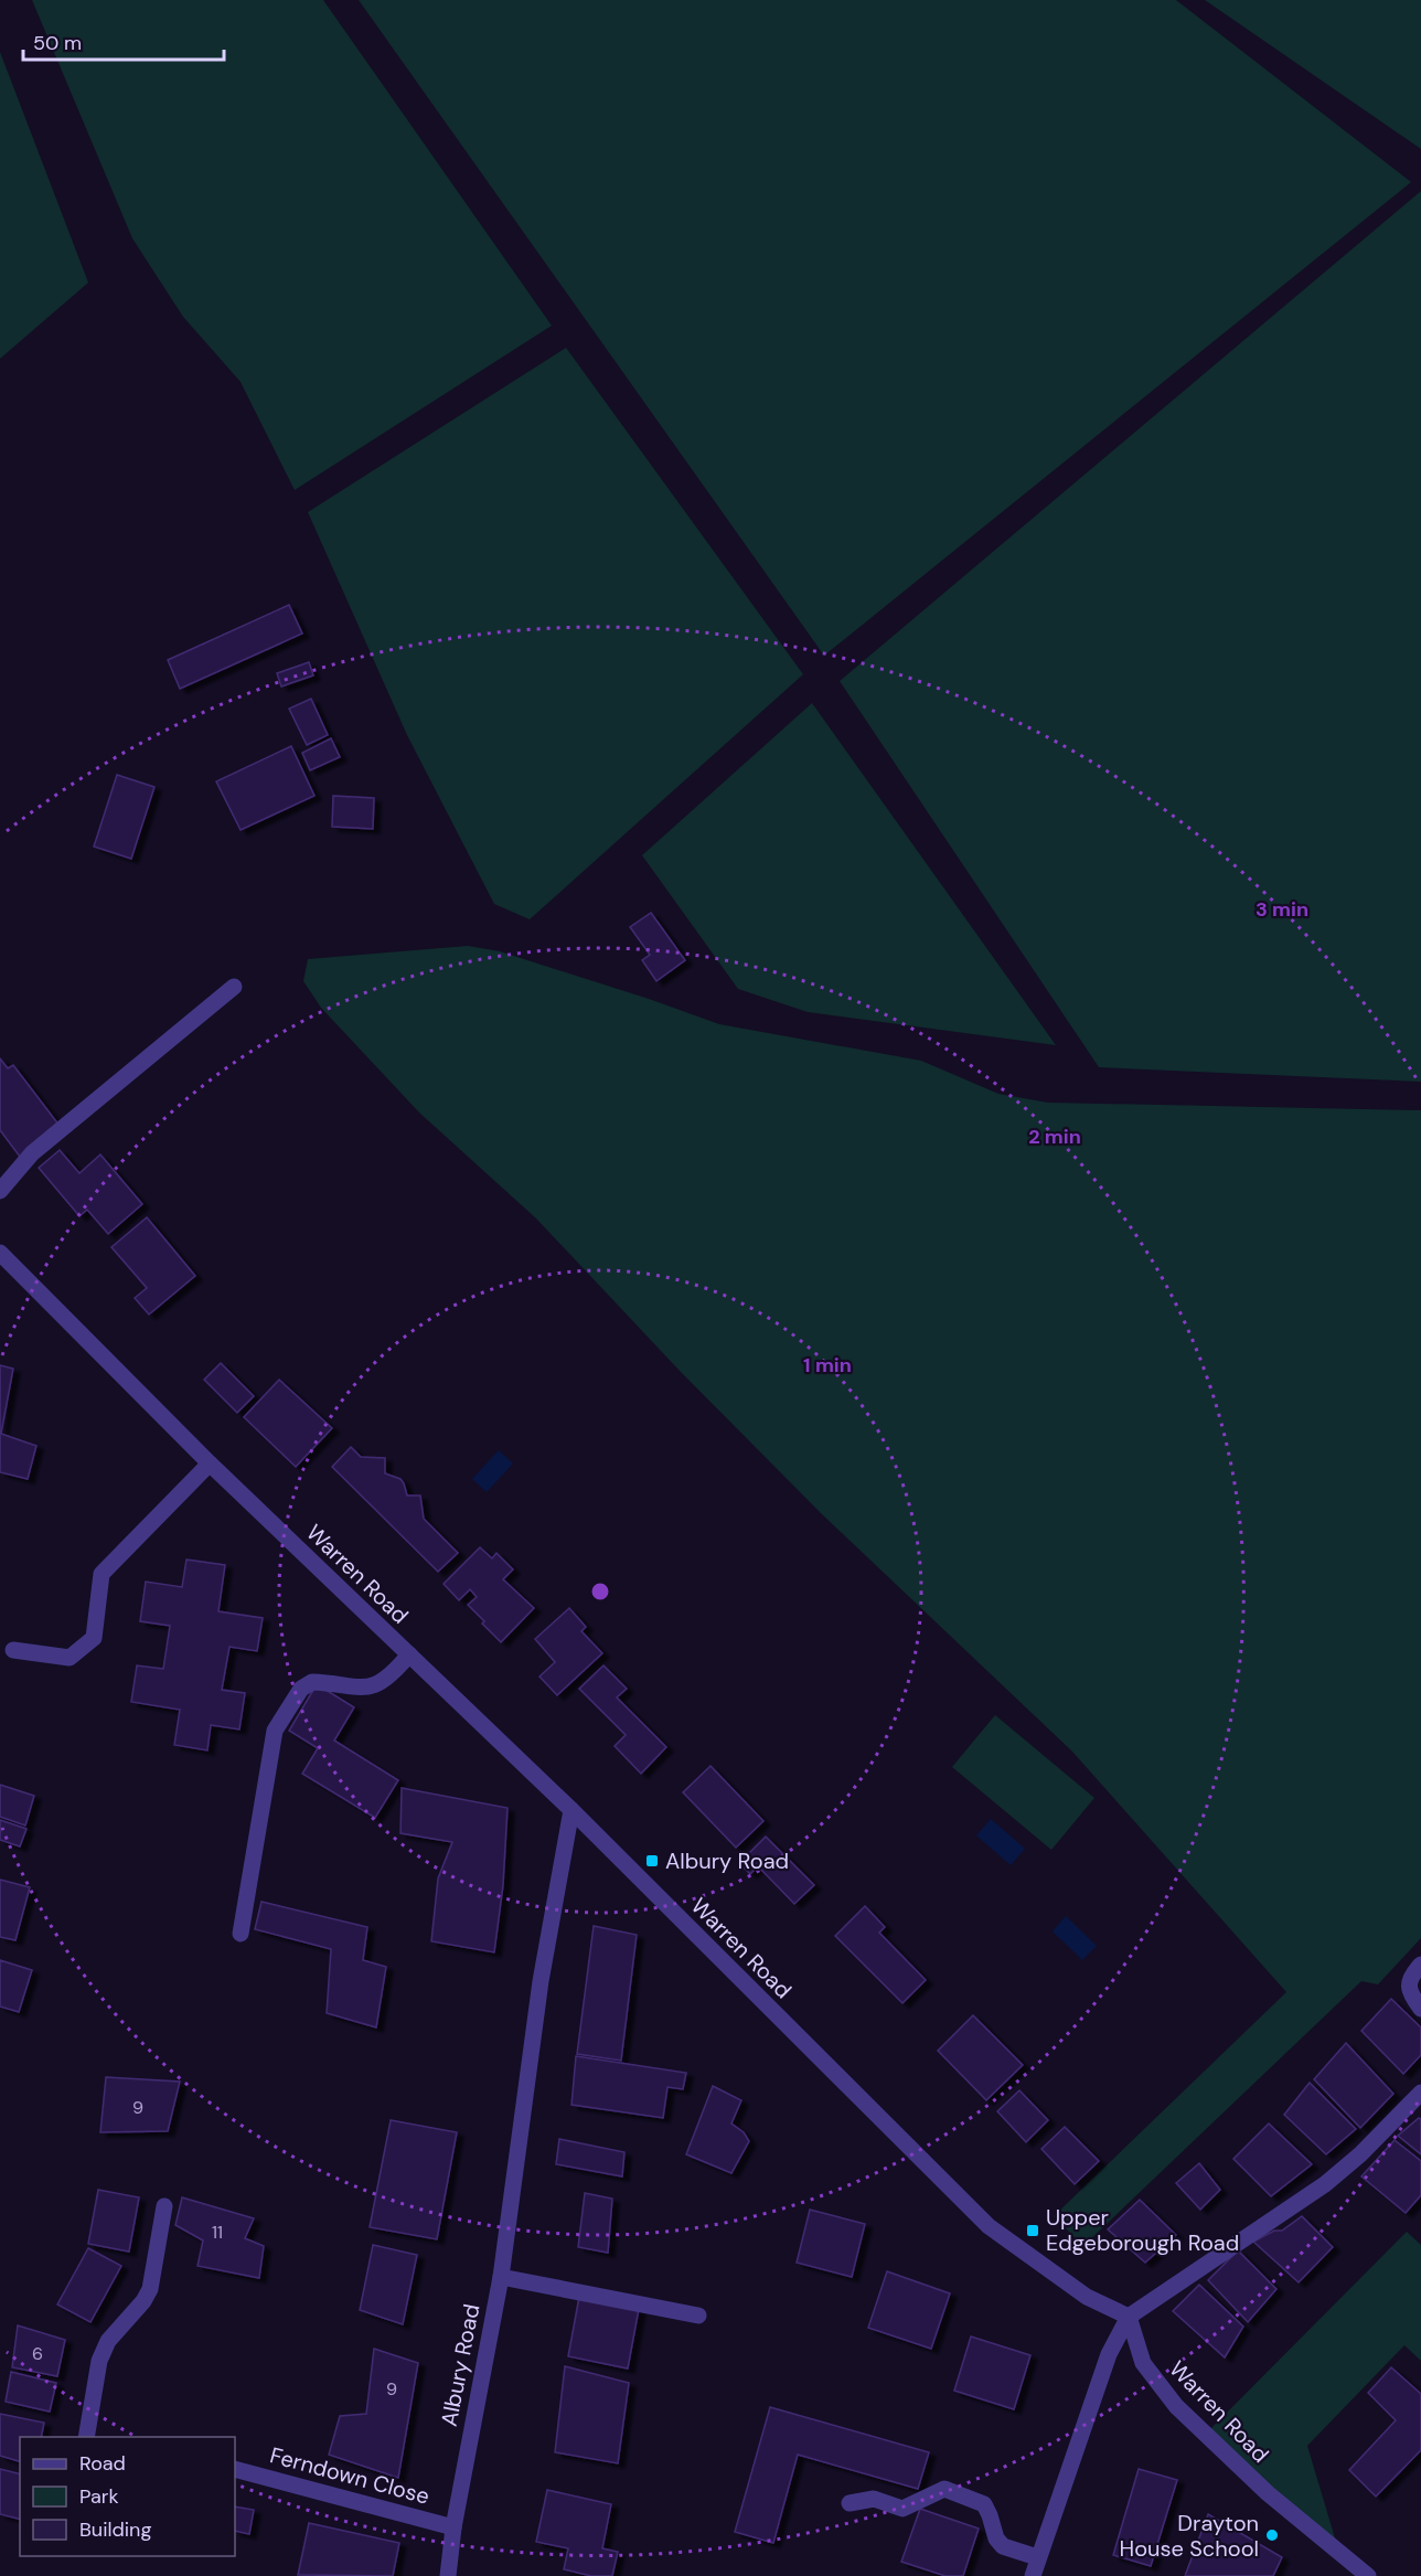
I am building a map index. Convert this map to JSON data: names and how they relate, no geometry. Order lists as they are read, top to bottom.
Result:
{
  "streets": {
    "street": ["Warren Road", "Albury Road", "Ferndown Close"]
  },
  "crossings": [
    ["Warren Road", "Albury Road"],
    ["Albury Road", "Ferndown Close"]
  ],
  "places": {
    "transit": ["Albury Road", "Upper Edgeborough Road"],
    "other": ["Drayton House School"]
  },
  "house_numbers": [
    "9",
    "11",
    "6",
    "9"
  ],
  "legend": ["Road", "Park", "Building"],
  "scale_bar": "50 m",
  "rings": ["3 min", "2 min", "1 min"]
}
